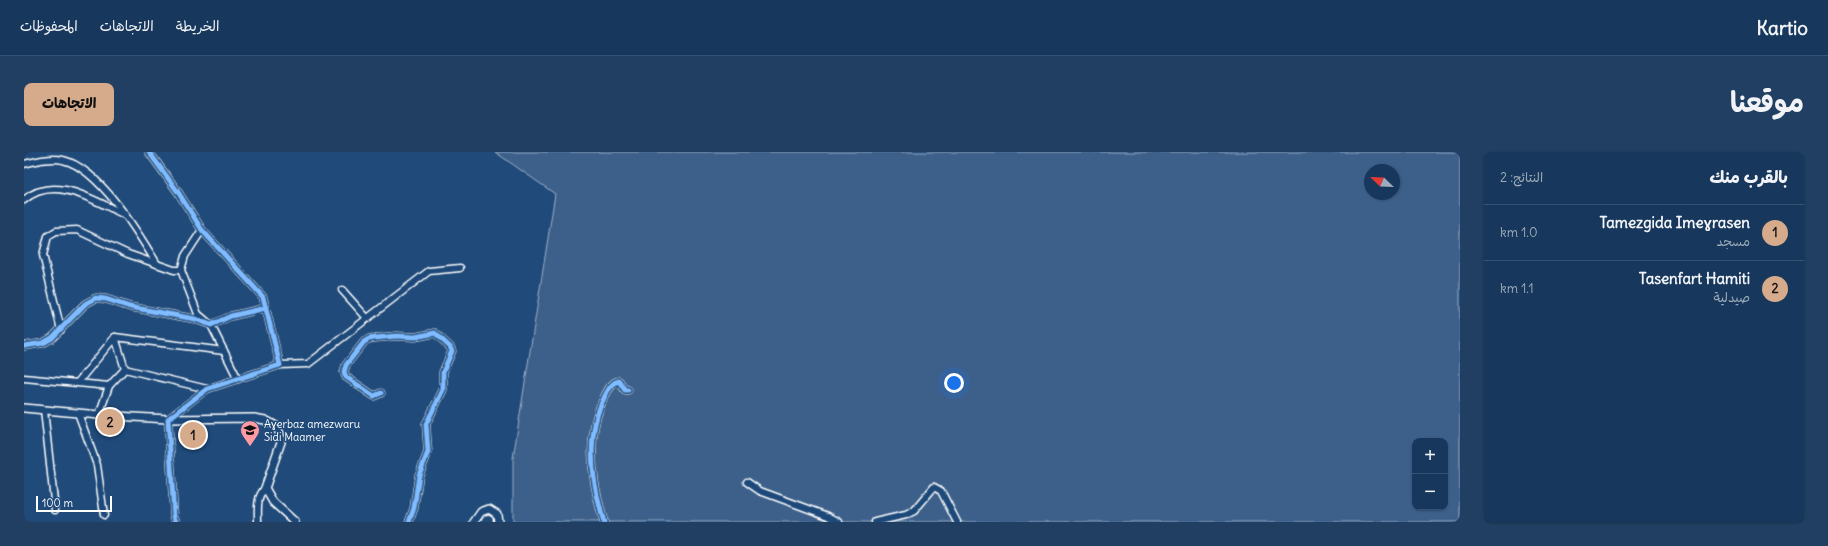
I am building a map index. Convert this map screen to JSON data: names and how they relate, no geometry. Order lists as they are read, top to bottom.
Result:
{
  "places": {
    "school or university": ["Aɣerbaz amezwaru Sidi Maamer"]
  },
  "scale_bar": "100 m",
  "north": "top left",
  "page": {
    "header": "Kartio",
    "nav": ["الخريطة", "الاتجاهات", "المحفوظات"],
    "title": "موقعنا",
    "buttons": "الاتجاهات",
    "heading": ["بالقرب منك", "النتائج: 2"],
    "list": [
      {
        "mark": "1",
        "name": "Tamezgida Imeɣrasen",
        "note": "مسجد",
        "value": "1.0 km"
      },
      {
        "mark": "2",
        "name": "Tasenfart Hamiti",
        "note": "صيدلية",
        "value": "1.1 km"
      }
    ],
    "pins": ["2", "1"],
    "map_buttons": ["+", "−"],
    "scale": "100 m"
  }
}
